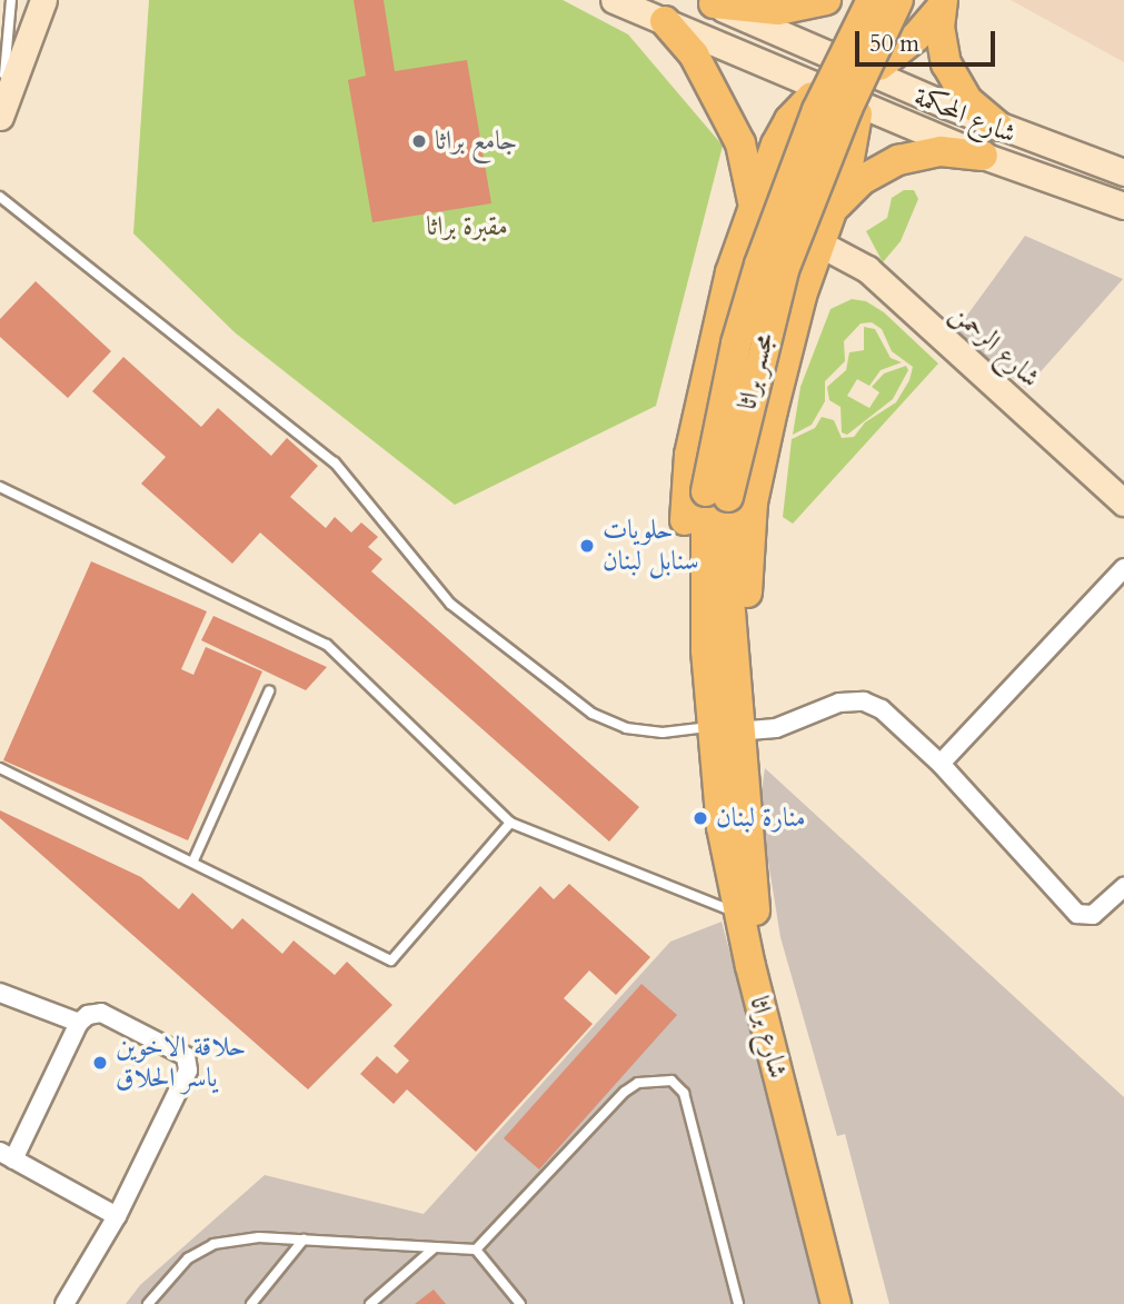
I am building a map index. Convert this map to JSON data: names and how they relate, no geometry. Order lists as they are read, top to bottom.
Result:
{
  "streets": {
    "main road": [
      "شارع المحكمة",
      "شارع الرحمن",
      "مجسر براثا",
      "شارع براثا"
    ]
  },
  "crossings": [
    ["مجسر براثا", "شارع براثا"]
  ],
  "parks": ["مقبرة براثا"],
  "places": [
    "جامع براثا",
    "حلويات سنابل لبنان",
    "منارة لبنان",
    "حلاقة الاخوين ياسر الحلاق"
  ],
  "scale_bar": "50 m"
}
